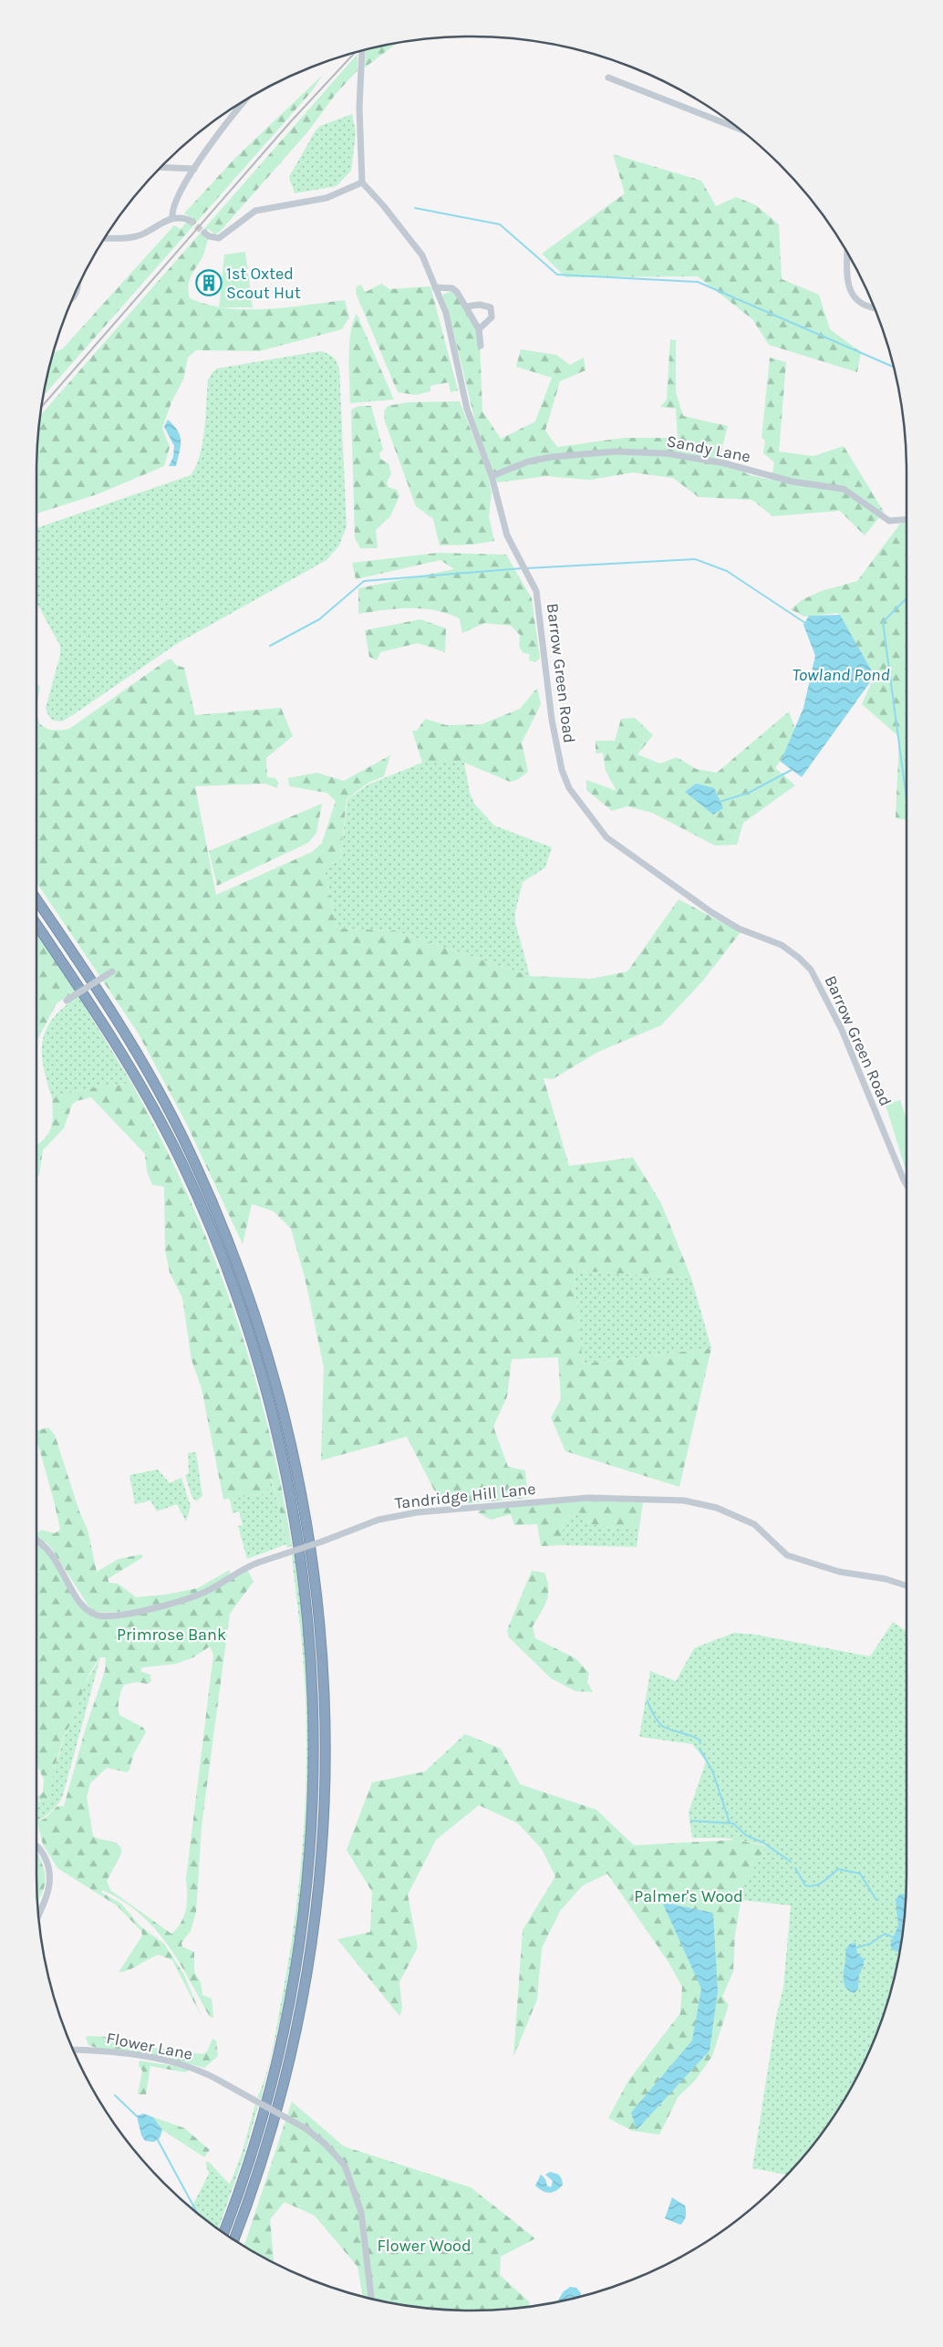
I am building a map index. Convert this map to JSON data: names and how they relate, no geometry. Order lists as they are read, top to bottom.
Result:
{
  "streets": {
    "street": [
      "Sandy Lane",
      "Barrow Green Road",
      "Tandridge Hill Lane",
      "Flower Lane"
    ]
  },
  "crossings": [
    ["Sandy Lane", "Barrow Green Road"]
  ],
  "water": ["Towland Pond"],
  "parks": ["Primrose Bank", "Palmer's Wood", "Flower Wood"],
  "places": {
    "building": ["1st Oxted Scout Hut"]
  }
}
